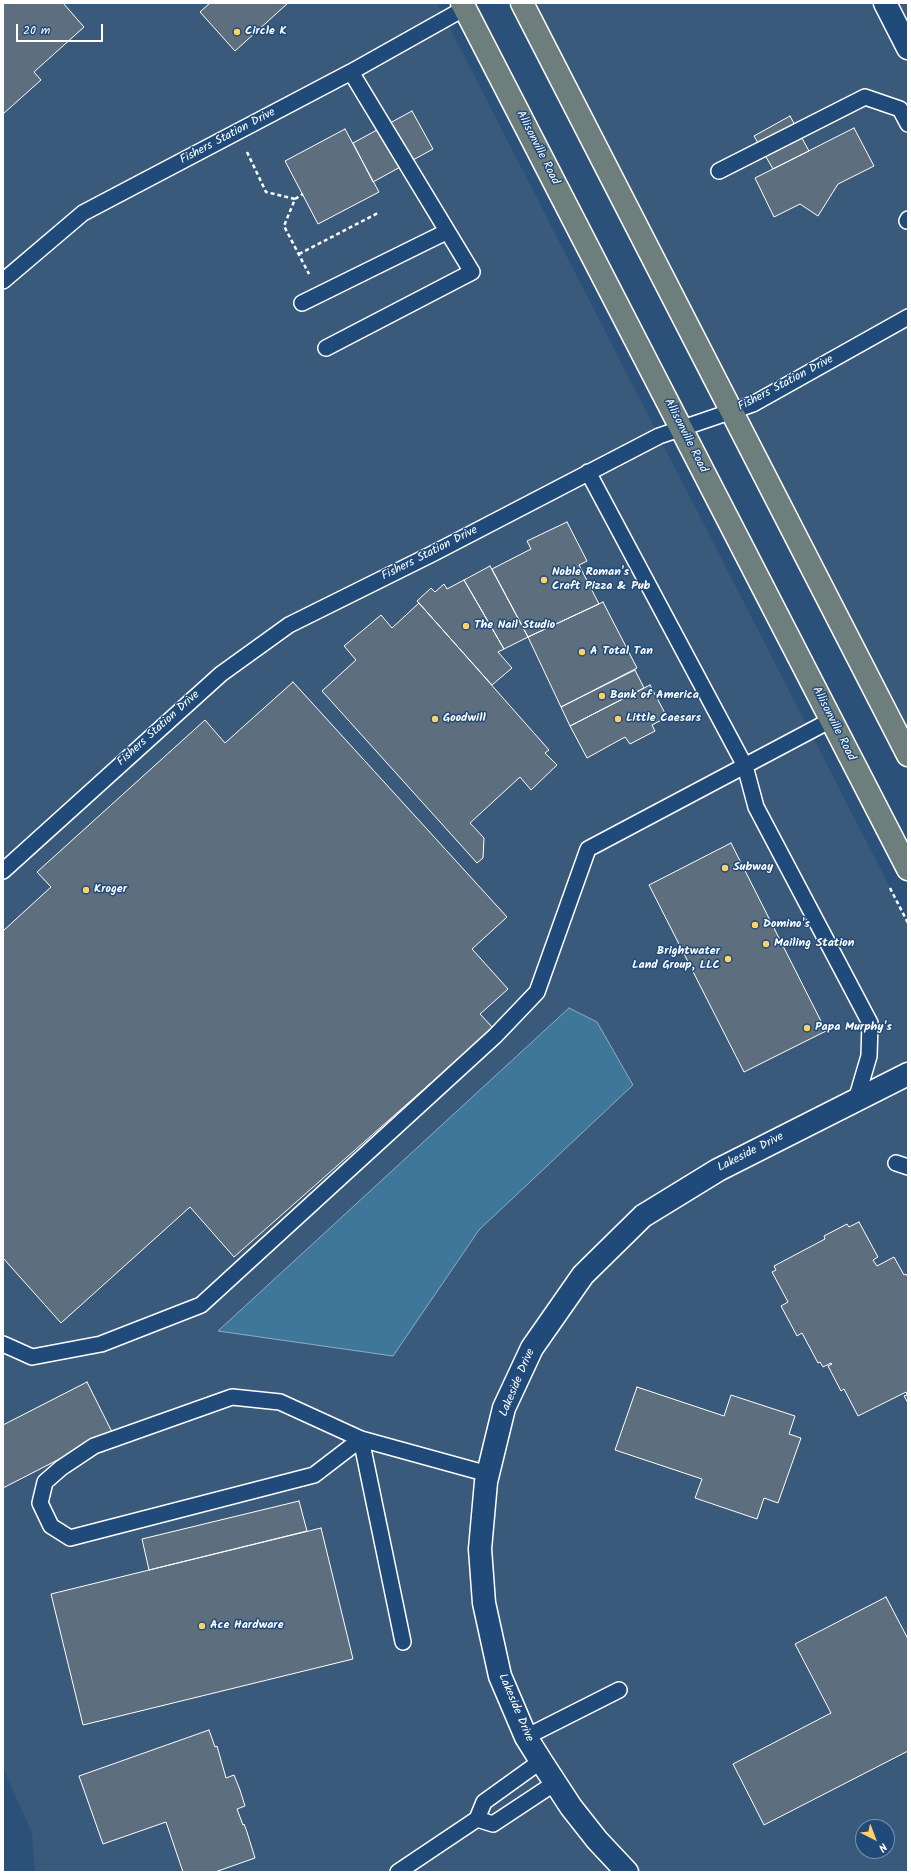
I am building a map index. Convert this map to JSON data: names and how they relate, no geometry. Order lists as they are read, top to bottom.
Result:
{
  "streets": {
    "main road": ["Allisonville Road"],
    "street": ["Lakeside Drive"],
    "lane": ["Fishers Station Drive"]
  },
  "crossings": [
    ["Fishers Station Drive", "Allisonville Road"]
  ],
  "places": [
    "Circle K",
    "Noble Roman's Craft Pizza & Pub",
    "The Nail Studio",
    "A Total Tan",
    "Bank of America",
    "Goodwill",
    "Little Caesars",
    "Subway",
    "Kroger",
    "Domino's",
    "Mailing Station",
    "Brightwater Land Group, LLC",
    "Papa Murphy's",
    "Ace Hardware"
  ],
  "scale_bar": "20 m",
  "north": "bottom right"
}
